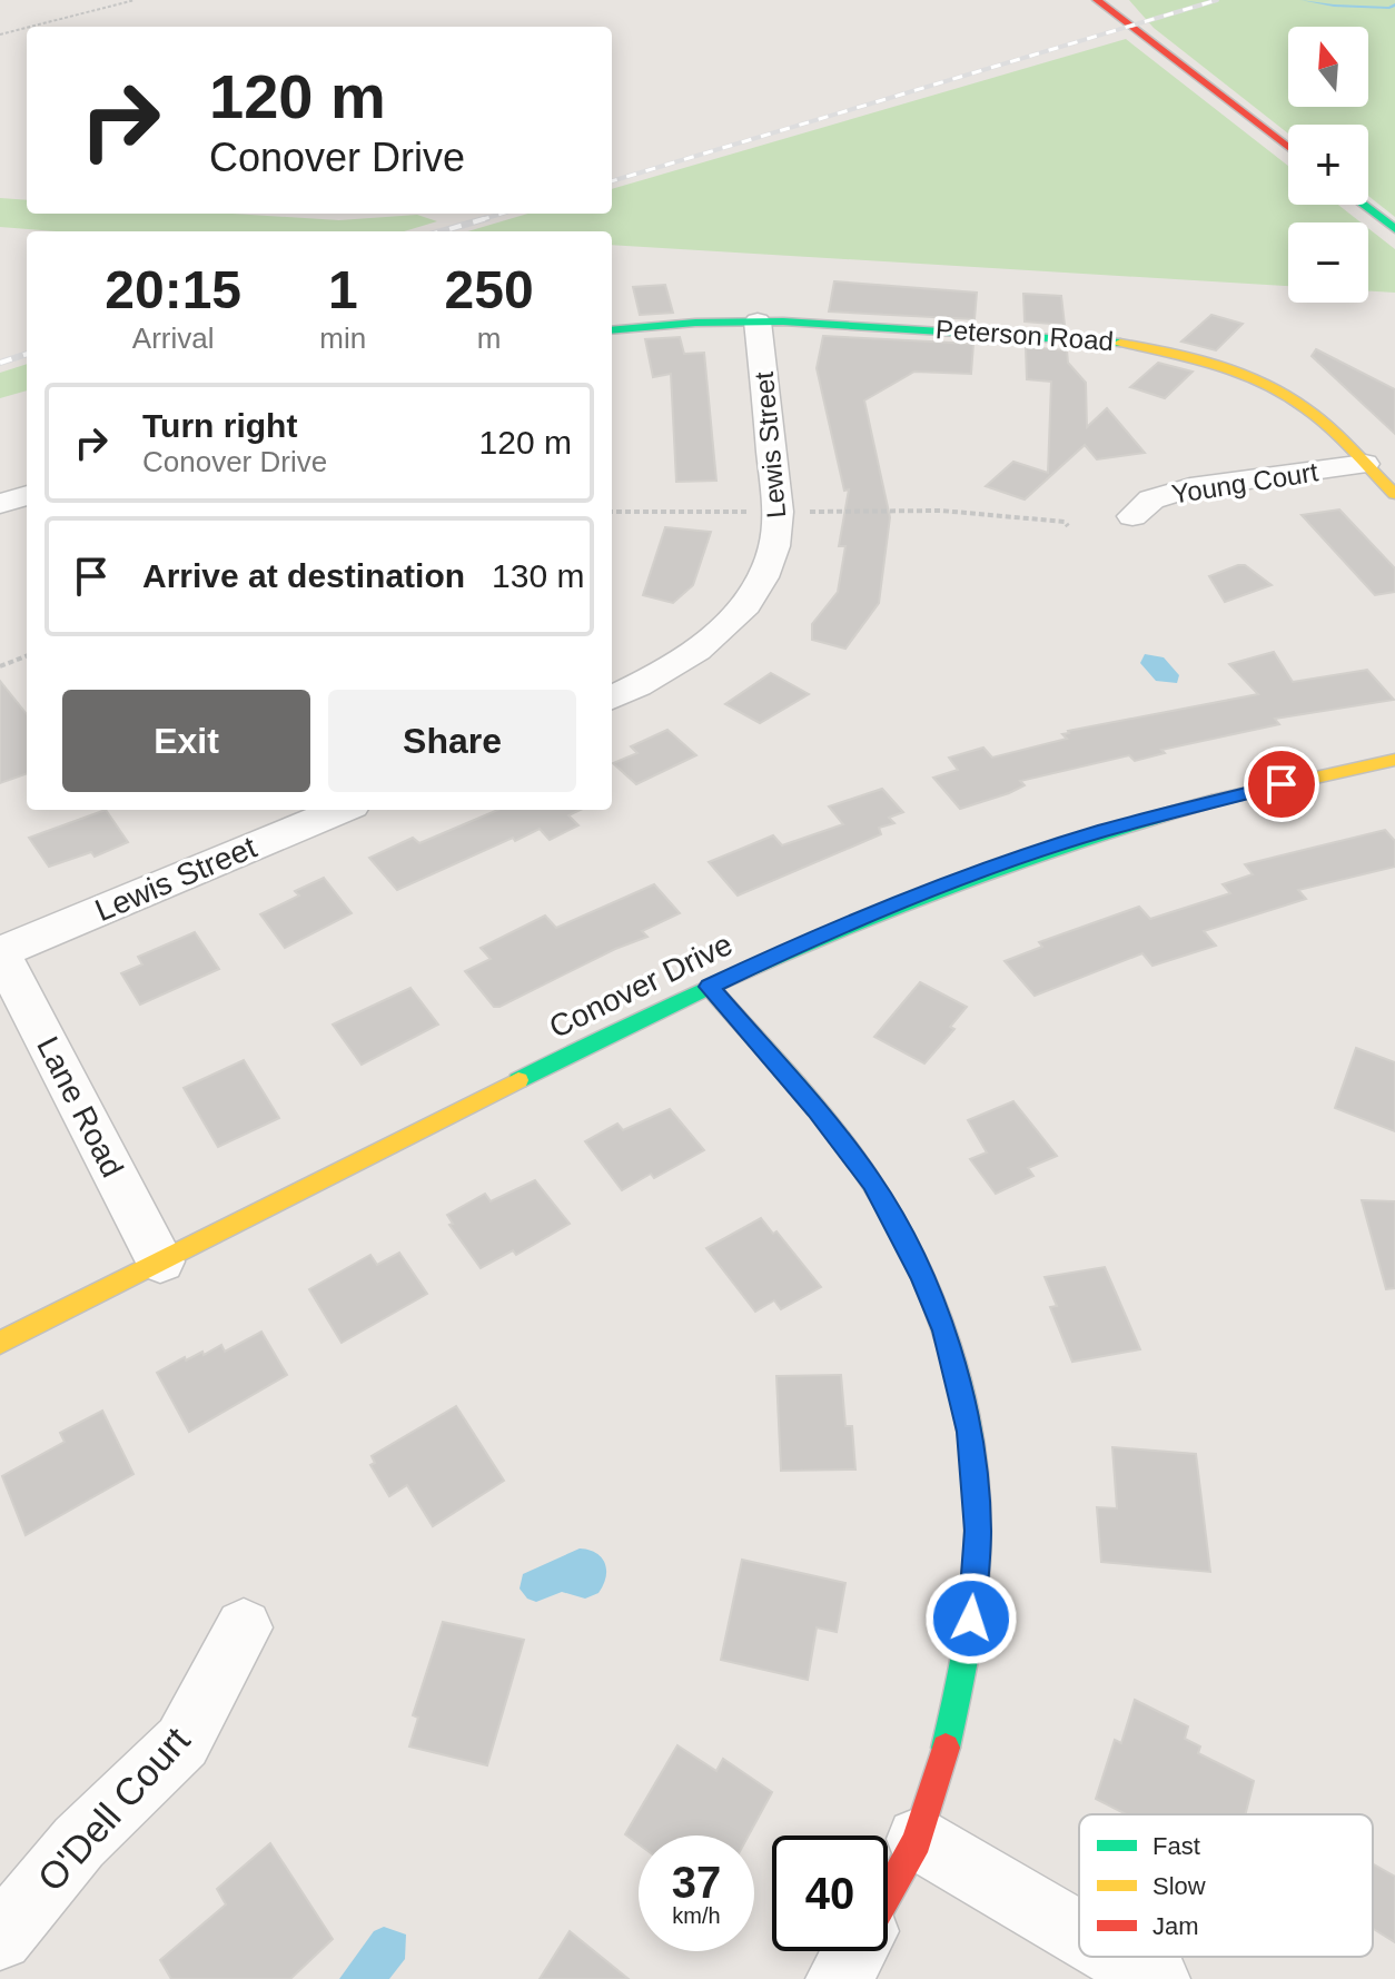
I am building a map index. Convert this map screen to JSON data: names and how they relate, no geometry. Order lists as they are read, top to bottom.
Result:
{
  "streets": {
    "street": [
      "Peterson Road",
      "Lewis Street",
      "Young Court",
      "Conover Drive",
      "Lane Road",
      "O'Dell Court"
    ]
  },
  "crossings": [
    ["Peterson Road", "Lewis Street"],
    ["Peterson Road", "Young Court"],
    ["Lewis Street", "Lane Road"],
    ["Conover Drive", "Lane Road"]
  ],
  "legend": ["Fast", "Slow", "Jam"],
  "north": "top",
  "page": {
    "map_buttons": ["+", "−"],
    "turn": ["120 m", "Conover Drive"],
    "eta": [
      "20:15",
      "Arrival",
      "1",
      "min",
      "250",
      "m"
    ],
    "list": [
      {
        "name": "Turn right",
        "note": "Conover Drive",
        "value": "120 m"
      },
      {
        "name": "Arrive at destination",
        "value": "130 m"
      }
    ],
    "buttons": ["Exit", "Share"],
    "speed": "37 km/h",
    "limit": "40"
  }
}
